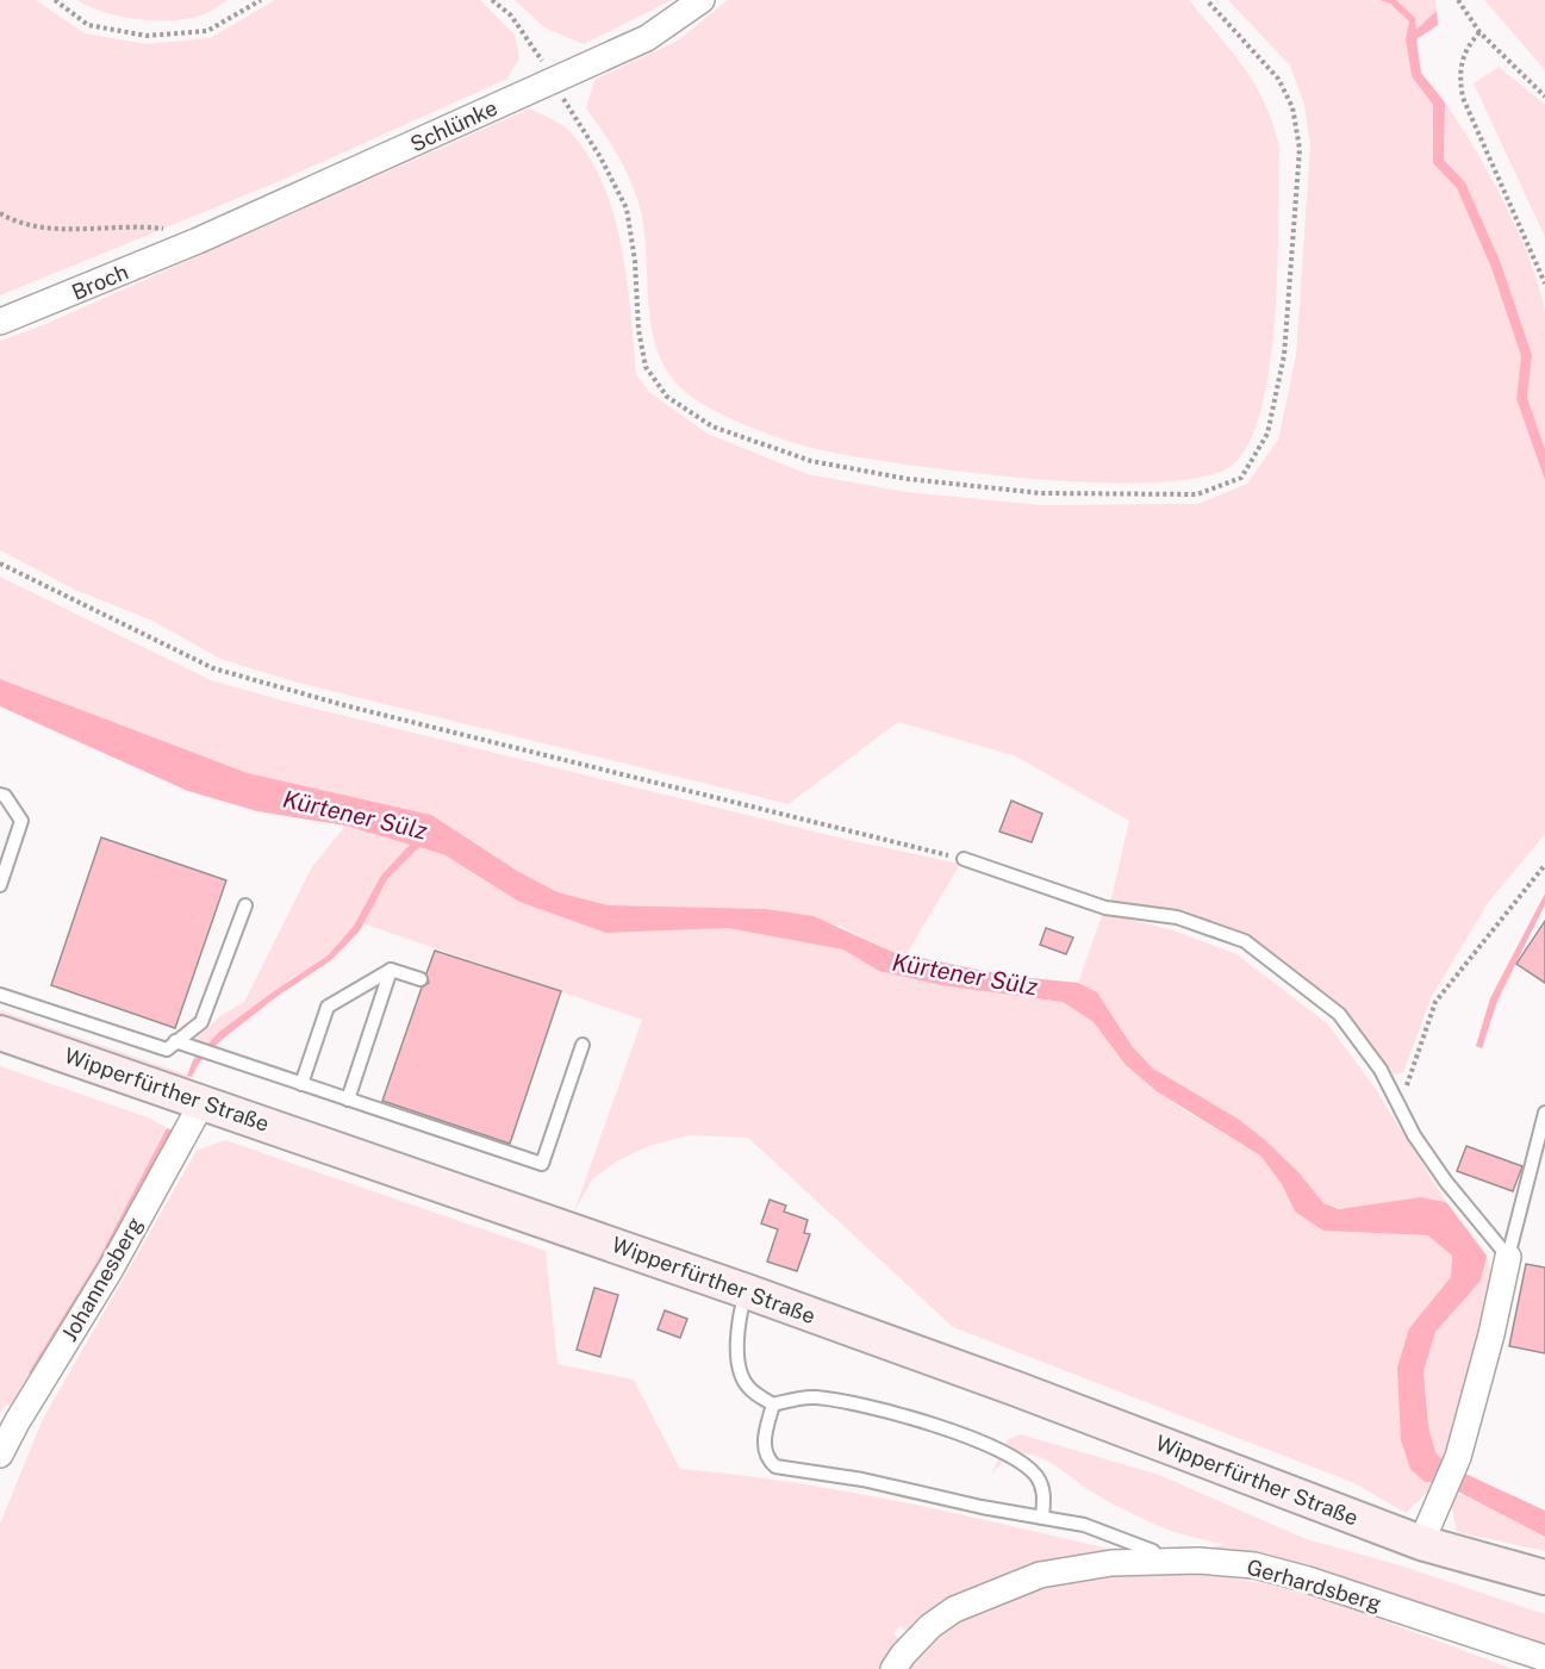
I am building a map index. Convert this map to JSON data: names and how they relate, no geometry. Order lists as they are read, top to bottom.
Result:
{
  "streets": {
    "main road": ["Wipperfürther Straße"],
    "street": [
      "Schlünke",
      "Broch",
      "Johannesberg",
      "Gerhardsberg"
    ]
  },
  "crossings": [
    ["Schlünke", "Broch"],
    ["Wipperfürther Straße", "Johannesberg"]
  ],
  "water": ["Kürtener Sülz"]
}
